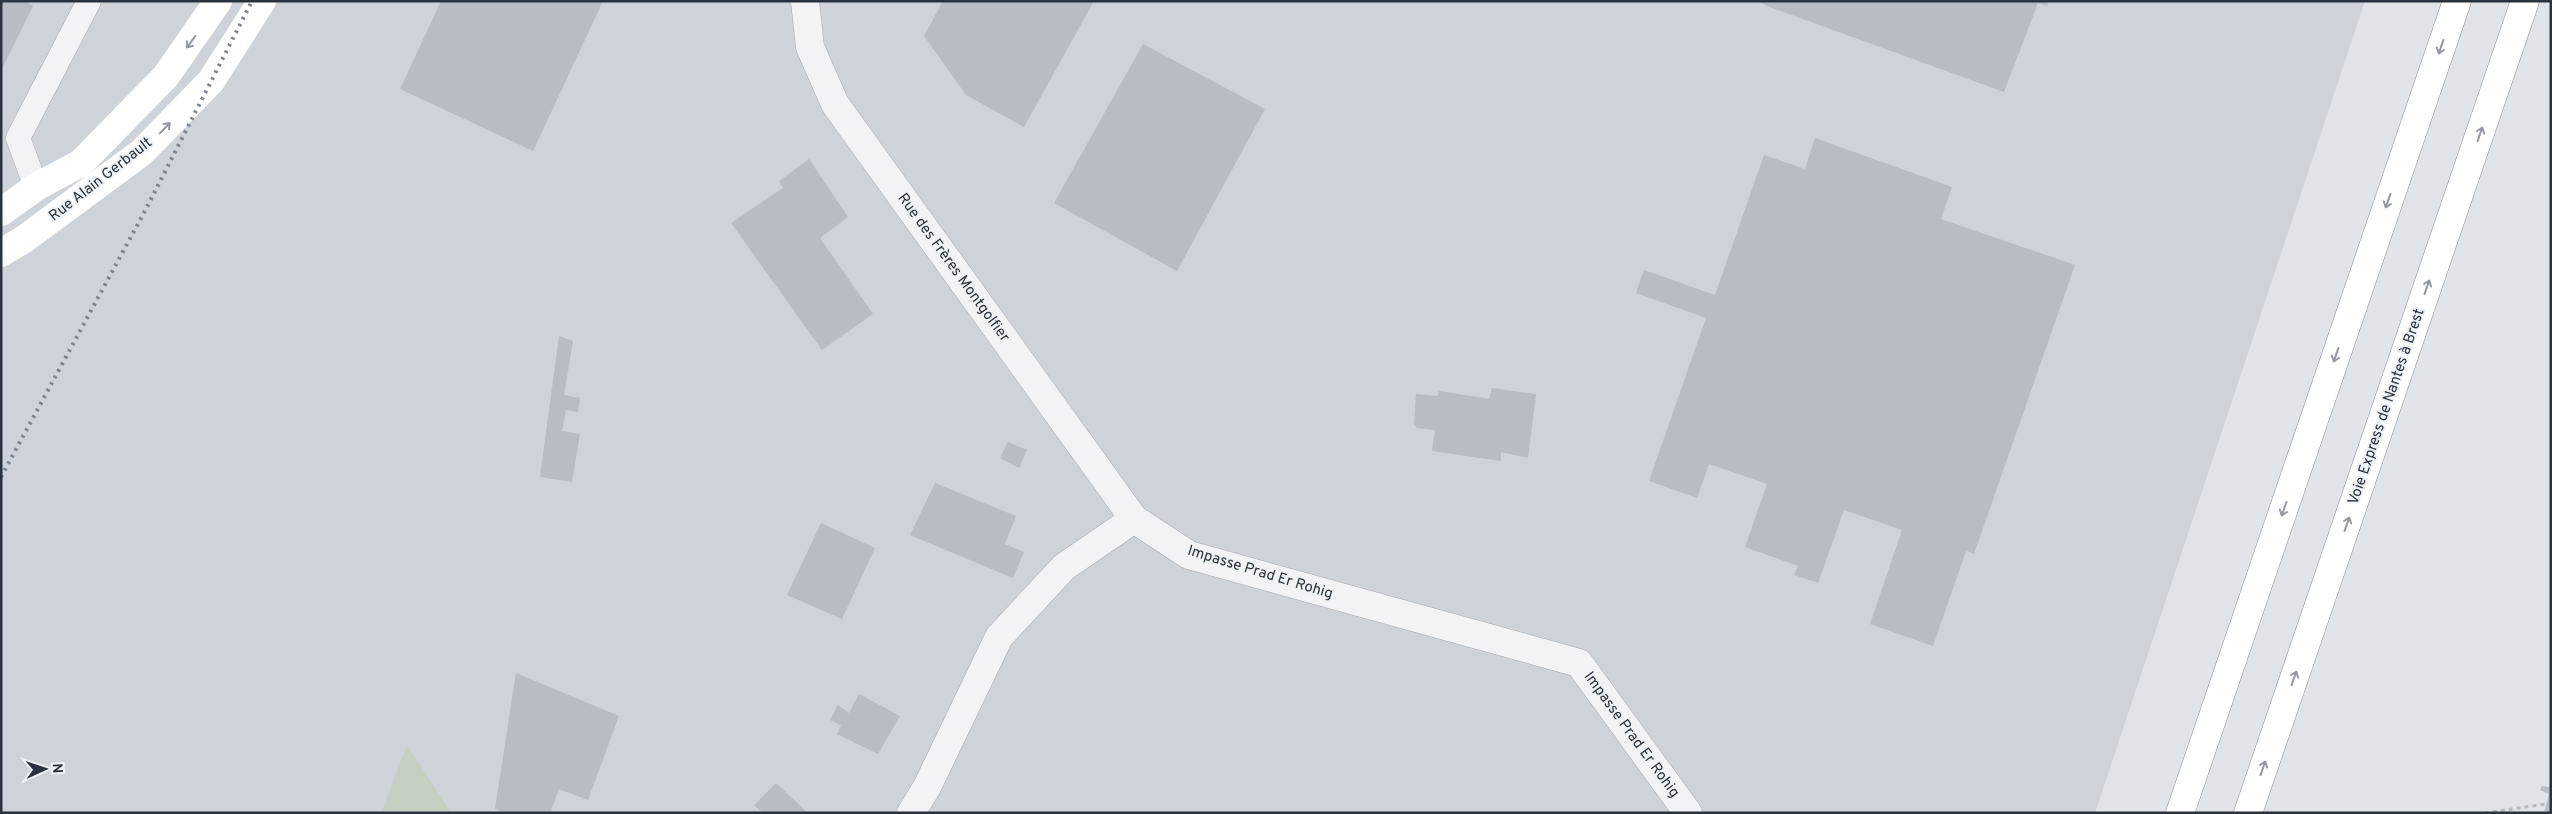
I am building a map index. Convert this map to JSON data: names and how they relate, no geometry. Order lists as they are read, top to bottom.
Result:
{
  "streets": {
    "main road": ["Rue Alain Gerbault", "Voie Express de Nantes à Brest"],
    "street": ["Rue des Frères Montgolfier", "Impasse Prad Er Rohig"]
  },
  "crossings": [
    ["Rue des Frères Montgolfier", "Impasse Prad Er Rohig"]
  ],
  "north": "right"
}
